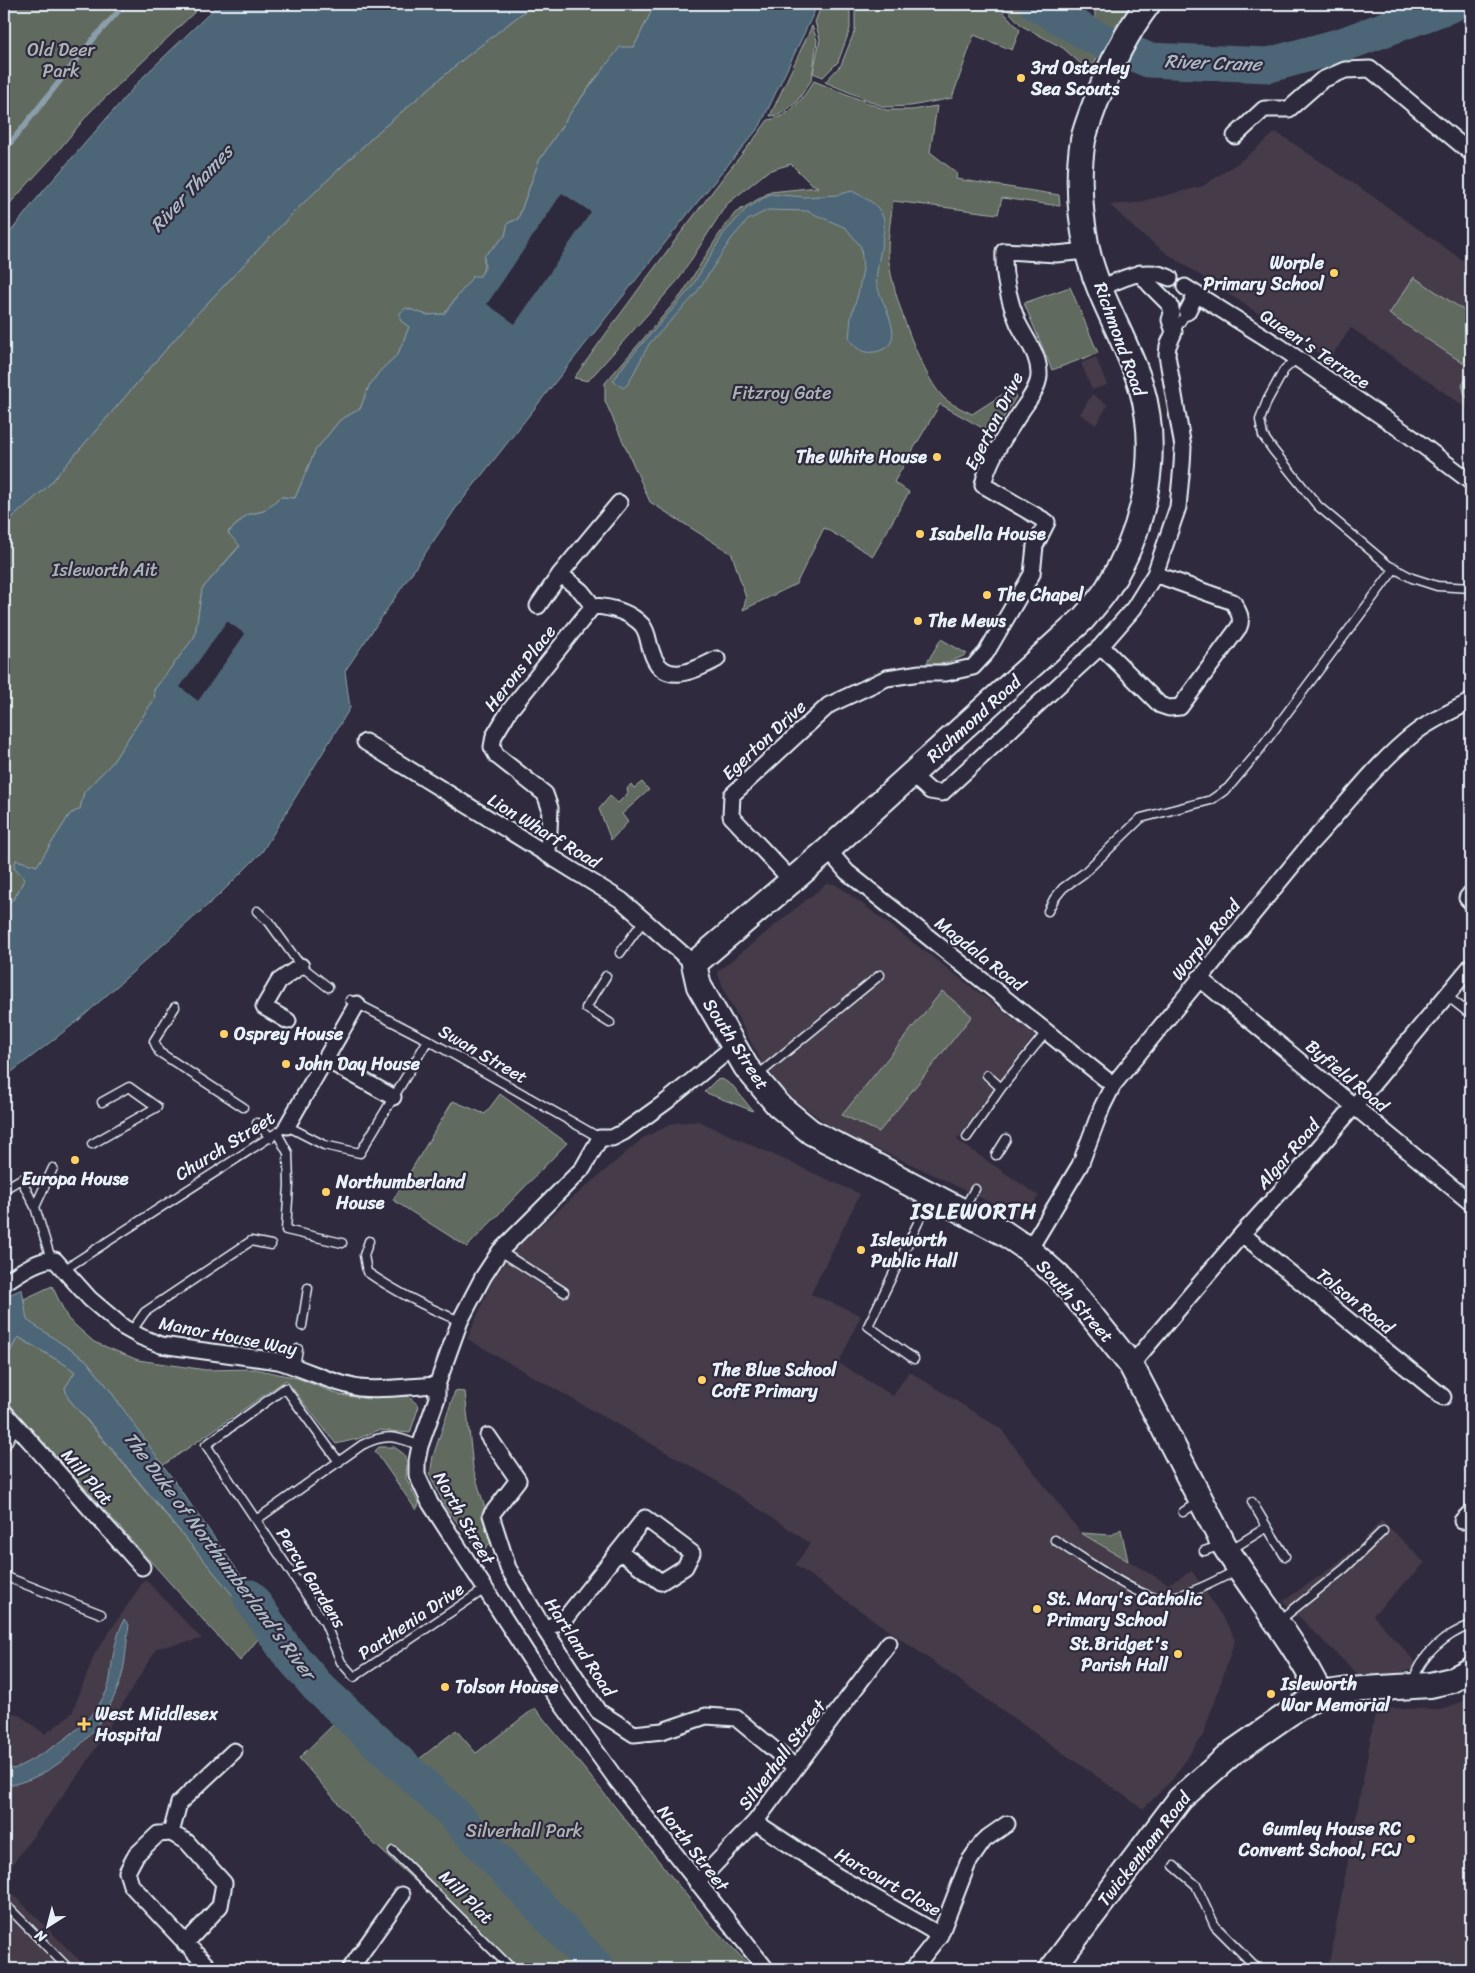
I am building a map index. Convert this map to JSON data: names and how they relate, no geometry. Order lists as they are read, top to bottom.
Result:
{
  "streets": {
    "main road": ["Richmond Road", "South Street", "Twickenham Road"],
    "street": [
      "Queen's Terrace",
      "Egerton Drive",
      "Herons Place",
      "Lion Wharf Road",
      "Worple Road",
      "Magdala Road",
      "Byfield Road",
      "Algar Road",
      "Tolson Road",
      "Manor House Way",
      "Mill Plat",
      "North Street",
      "Hartland Road",
      "Silverhall Street",
      "Harcourt Close"
    ],
    "lane": [
      "Swan Street",
      "Church Street",
      "Percy Gardens",
      "Parthenia Drive"
    ]
  },
  "crossings": [
    ["Richmond Road", "Queen's Terrace"],
    ["Richmond Road", "Egerton Drive"],
    ["Richmond Road", "Lion Wharf Road"],
    ["Richmond Road", "Magdala Road"],
    ["Richmond Road", "South Street"],
    ["Herons Place", "Lion Wharf Road"],
    ["Lion Wharf Road", "South Street"],
    ["Worple Road", "Magdala Road"],
    ["Worple Road", "South Street"],
    ["Worple Road", "Byfield Road"],
    ["South Street", "Algar Road"],
    ["South Street", "Twickenham Road"],
    ["Swan Street", "Church Street"],
    ["Swan Street", "North Street"],
    ["Byfield Road", "Algar Road"],
    ["Church Street", "Manor House Way"],
    ["Algar Road", "Tolson Road"],
    ["Manor House Way", "North Street"],
    ["North Street", "Percy Gardens"],
    ["North Street", "Parthenia Drive"],
    ["North Street", "Silverhall Street"],
    ["Percy Gardens", "Parthenia Drive"],
    ["Hartland Road", "Silverhall Street"],
    ["Silverhall Street", "Harcourt Close"]
  ],
  "districts": ["ISLEWORTH"],
  "water": ["River Crane", "River Thames", "The Duke of Northumberland's River"],
  "parks": [
    "Old Deer Park",
    "Fitzroy Gate",
    "Isleworth Ait",
    "Silverhall Park"
  ],
  "places": {
    "other": [
      "3rd Osterley Sea Scouts",
      "Worple Primary School",
      "The White House",
      "Isabella House",
      "The Chapel",
      "The Mews",
      "Osprey House",
      "John Day House",
      "Europa House",
      "Northumberland House",
      "Isleworth Public Hall",
      "The Blue School CofE Primary",
      "St. Mary's Catholic Primary School",
      "St.Bridget's Parish Hall",
      "Tolson House",
      "Isleworth War Memorial",
      "Gumley House RC Convent School, FCJ"
    ],
    "health": ["West Middlesex Hospital"]
  },
  "north": "bottom left"
}
